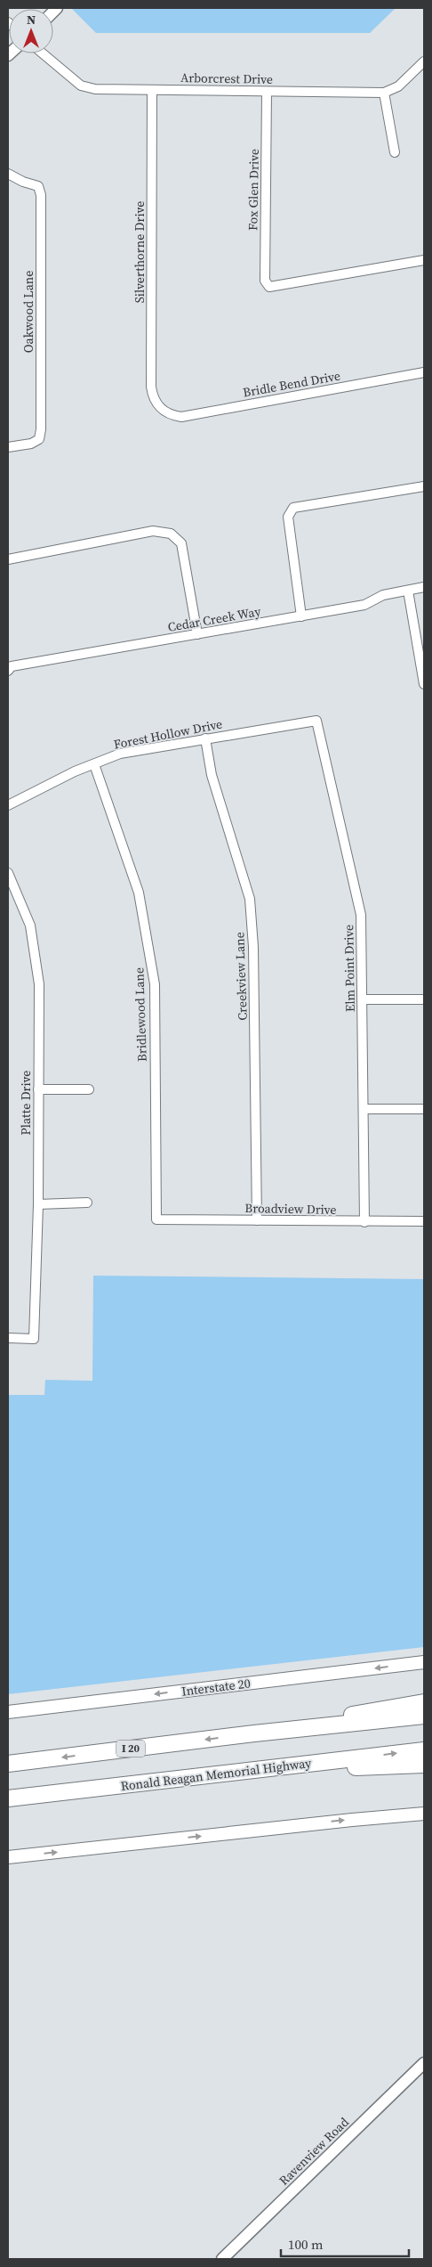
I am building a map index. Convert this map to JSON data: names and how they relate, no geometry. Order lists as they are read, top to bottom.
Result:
{
  "streets": {
    "highway": ["I 20", "Ronald Reagan Memorial Highway"],
    "main road": ["Interstate 20"],
    "street": [
      "Arborcrest Drive",
      "Fox Glen Drive",
      "Silverthorne Drive",
      "Oakwood Lane",
      "Bridle Bend Drive",
      "Cedar Creek Way",
      "Forest Hollow Drive",
      "Elm Point Drive",
      "Creekview Lane",
      "Bridlewood Lane",
      "Platte Drive",
      "Broadview Drive",
      "Ravenview Road"
    ]
  },
  "crossings": [
    ["Arborcrest Drive", "Fox Glen Drive"],
    ["Arborcrest Drive", "Silverthorne Drive"],
    ["Silverthorne Drive", "Bridle Bend Drive"],
    ["Forest Hollow Drive", "Elm Point Drive"],
    ["Forest Hollow Drive", "Creekview Lane"],
    ["Forest Hollow Drive", "Bridlewood Lane"],
    ["Elm Point Drive", "Broadview Drive"],
    ["Creekview Lane", "Broadview Drive"],
    ["Bridlewood Lane", "Broadview Drive"]
  ],
  "one_way": ["Interstate 20"],
  "scale_bar": "100 m",
  "north": "top"
}
